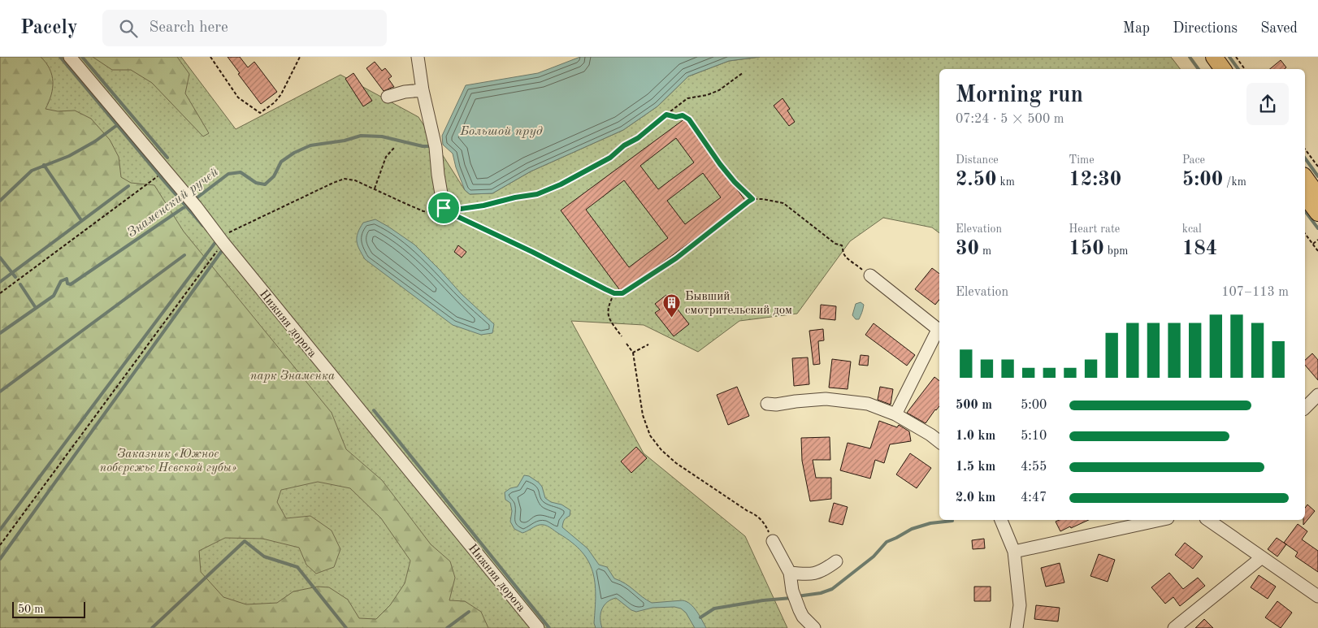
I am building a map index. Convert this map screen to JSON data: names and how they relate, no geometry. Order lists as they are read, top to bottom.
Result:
{
  "streets": {
    "street": ["Нижняя дорога"]
  },
  "water": ["Большой пруд", "Знаменский ручей"],
  "parks": ["парк Знаменка", "Заказник «Южное побережье Невской губы»"],
  "places": {
    "building": ["Бывший смотрительский дом"]
  },
  "scale_bar": "50 m",
  "page": {
    "header": "Pacely",
    "search": "Search here",
    "nav": ["Map", "Directions", "Saved"],
    "heading": ["Morning run", "07:24 · 5 × 500 m"],
    "stats": [
      ["Distance", "2.50 km"],
      ["Time", "12:30"],
      ["Pace", "5:00 /km"],
      ["Elevation", "30 m"],
      ["Heart rate", "150 bpm"],
      ["kcal", "184"]
    ],
    "chart": ["Elevation", "107–113 m"],
    "list": [
      {
        "name": "500 m",
        "note": "5:00"
      },
      {
        "name": "1.0 km",
        "note": "5:10"
      },
      {
        "name": "1.5 km",
        "note": "4:55"
      },
      {
        "name": "2.0 km",
        "note": "4:47"
      }
    ],
    "scale": "50 m"
  }
}
